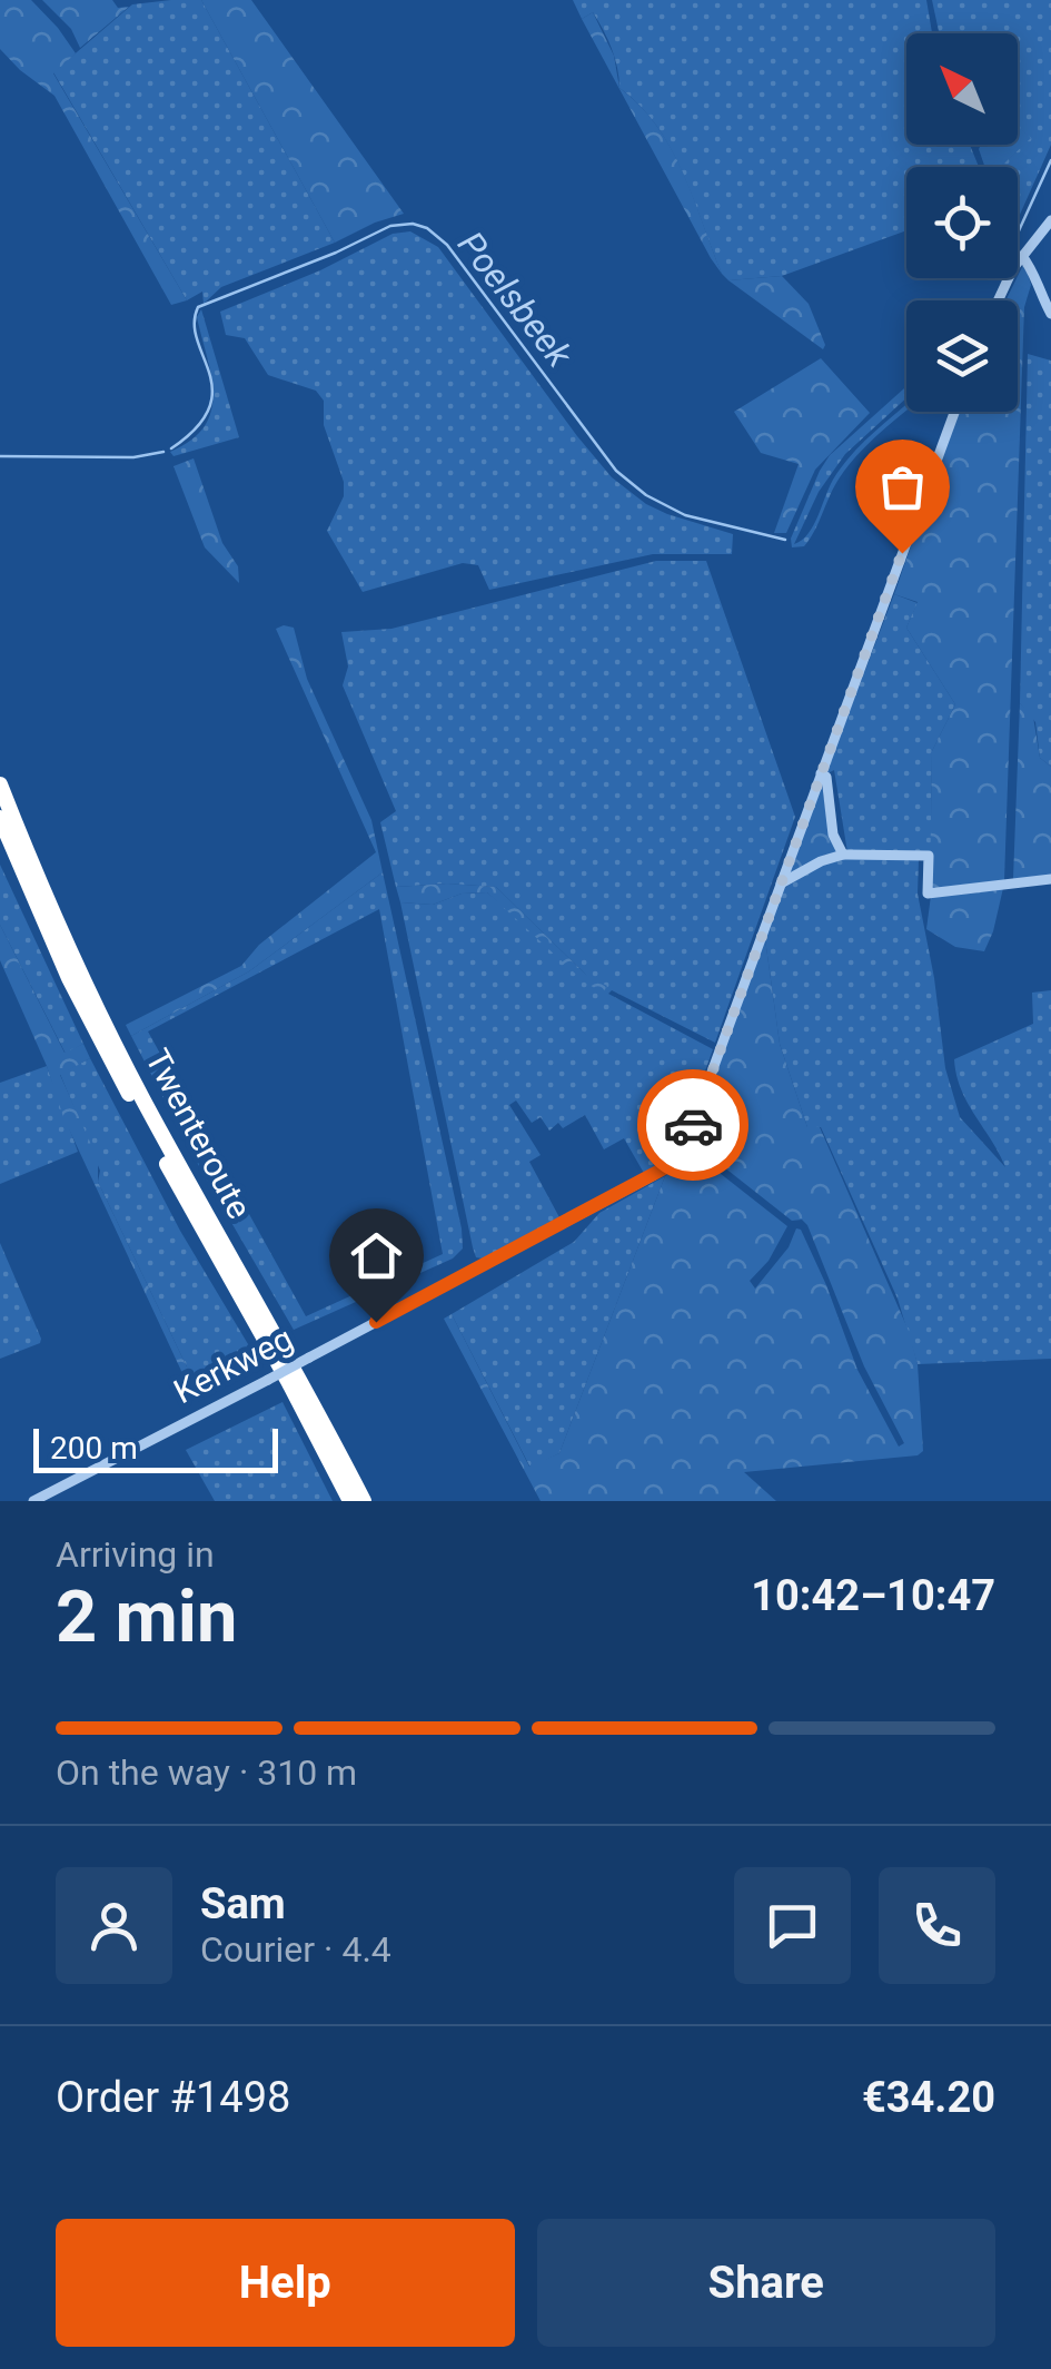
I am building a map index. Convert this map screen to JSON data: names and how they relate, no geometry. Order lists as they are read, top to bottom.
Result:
{
  "streets": {
    "highway": ["Twenteroute"],
    "street": ["Kerkweg"]
  },
  "water": ["Poelsbeek"],
  "scale_bar": "200 m",
  "north": "top left",
  "page": {
    "scale": "200 m",
    "heading": ["2 min", "Arriving in", "10:42–10:47"],
    "panel": [
      "Sam",
      "Courier · 4.4",
      "Order #1498",
      "€34.20"
    ],
    "bar": "On the way · 310 m",
    "buttons": ["Help", "Share"]
  }
}
